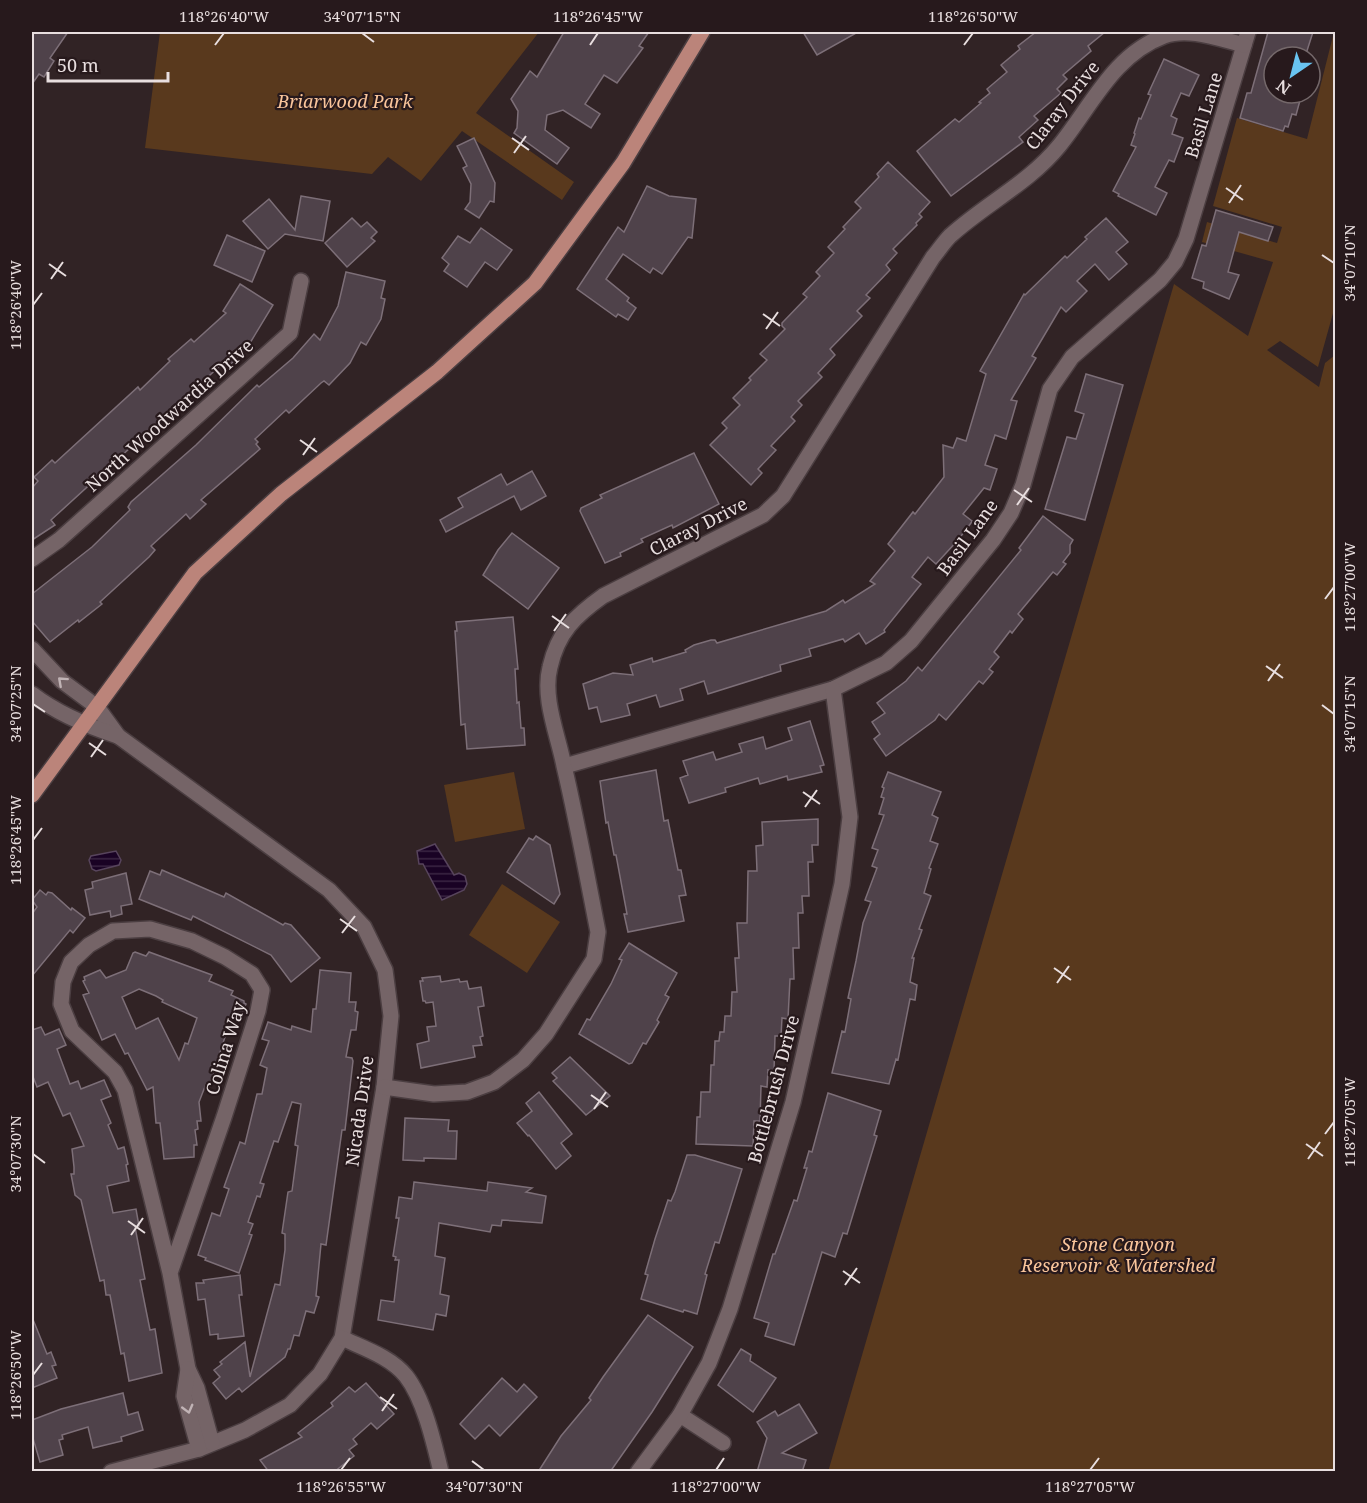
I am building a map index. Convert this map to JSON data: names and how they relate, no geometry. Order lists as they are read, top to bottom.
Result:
{
  "streets": {
    "street": [
      "Claray Drive",
      "Basil Lane",
      "North Woodwardia Drive",
      "Colina Way",
      "Bottlebrush Drive",
      "Nicada Drive"
    ]
  },
  "crossings": [
    ["Claray Drive", "Basil Lane"],
    ["Claray Drive", "Nicada Drive"],
    ["Basil Lane", "Bottlebrush Drive"],
    ["Colina Way", "Nicada Drive"]
  ],
  "parks": ["Briarwood Park", "Stone Canyon Reservoir & Watershed"],
  "scale_bar": "50 m",
  "north": "bottom left",
  "coordinates": [
    "118°26'40\"W",
    "34°07'15\"N",
    "118°26'45\"W",
    "118°26'50\"W",
    "34°07'10\"N",
    "118°27'00\"W",
    "34°07'25\"N",
    "118°27'05\"W",
    "34°07'30\"N",
    "118°26'55\"W"
  ]
}
